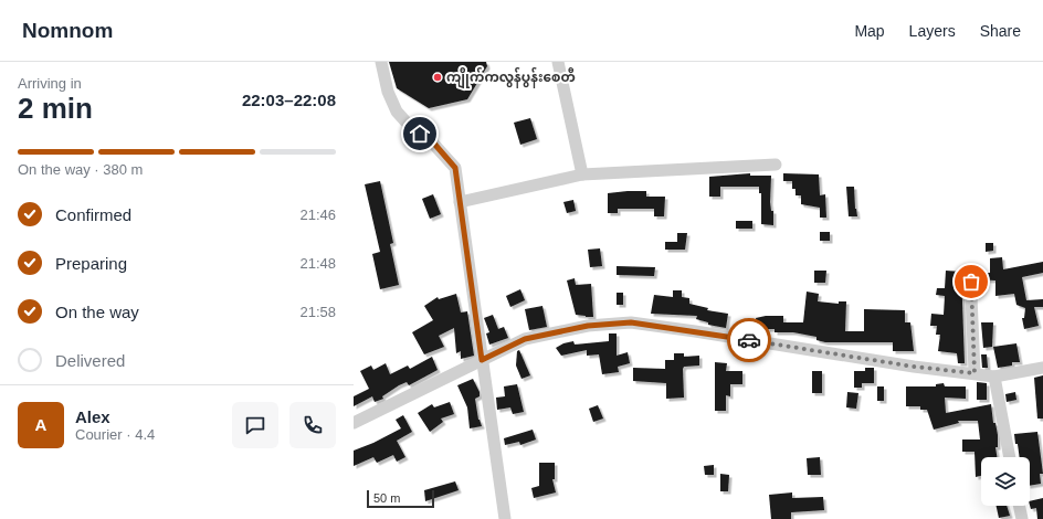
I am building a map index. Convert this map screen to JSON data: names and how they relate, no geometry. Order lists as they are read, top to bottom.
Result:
{
  "places": ["ကျိုက်ကလွန်ပွန်းစေတီ"],
  "scale_bar": "50 m",
  "page": {
    "header": "Nomnom",
    "nav": ["Map", "Layers", "Share"],
    "heading": ["2 min", "Arriving in", "22:03–22:08"],
    "panel": ["Alex", "Courier · 4.4"],
    "bar": "On the way · 380 m",
    "list": [
      ["Confirmed", "21:46"],
      ["Preparing", "21:48"],
      ["On the way", "21:58"],
      "Delivered"
    ],
    "round": "A",
    "scale": "50 m"
  }
}
